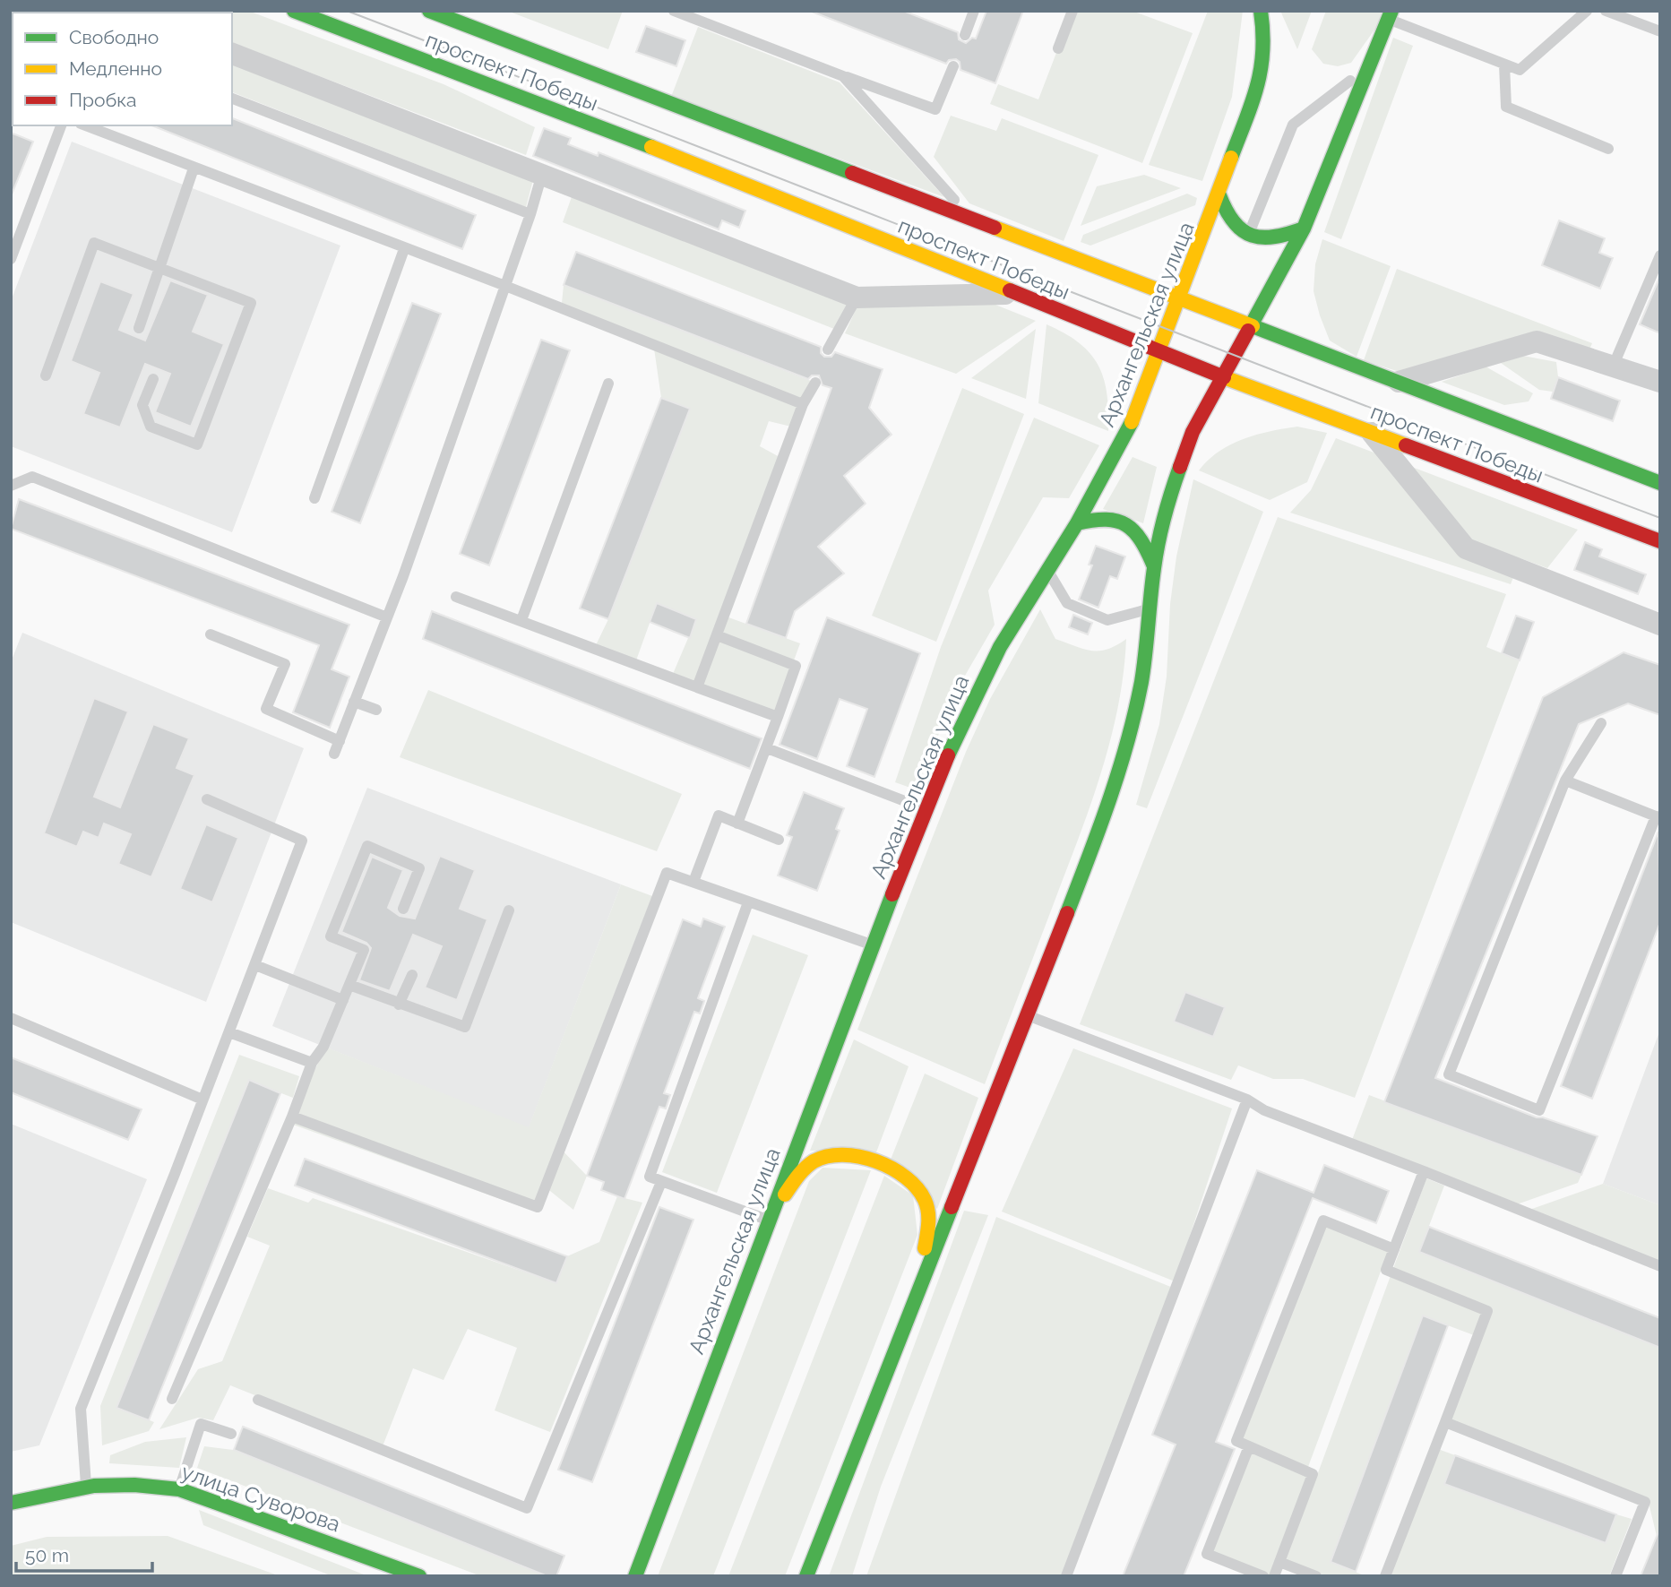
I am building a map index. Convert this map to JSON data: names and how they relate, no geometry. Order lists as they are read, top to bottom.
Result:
{
  "streets": {
    "main road": ["проспект Победы", "Архангельская улица", "улица Суворова"]
  },
  "crossings": [
    ["проспект Победы", "Архангельская улица"]
  ],
  "legend": ["Свободно", "Медленно", "Пробка"],
  "scale_bar": "50 m"
}
